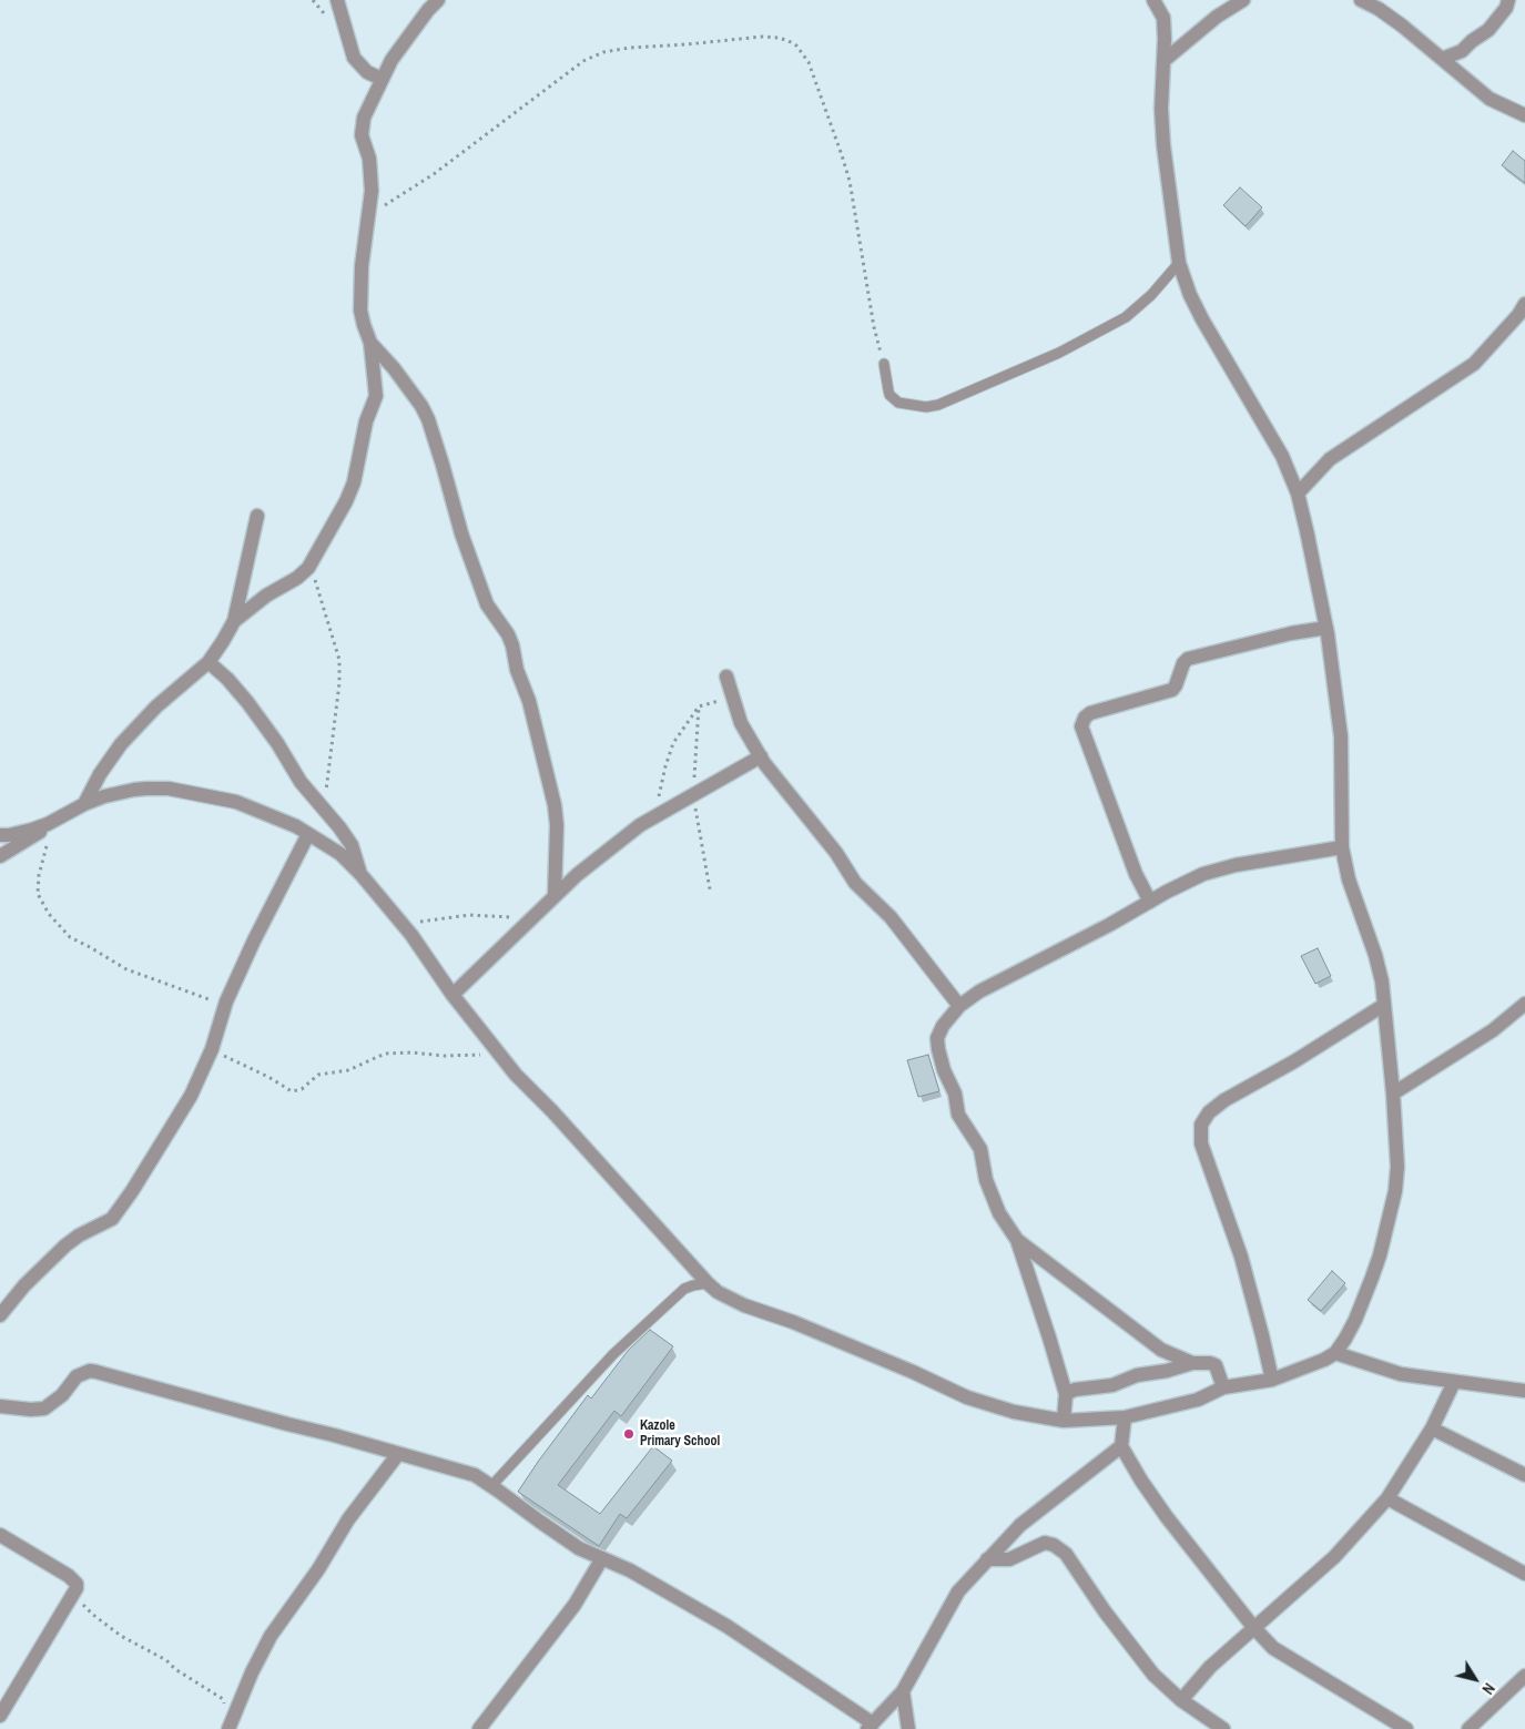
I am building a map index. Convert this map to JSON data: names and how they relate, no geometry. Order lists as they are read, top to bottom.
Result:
{
  "places": ["Kazole Primary School"],
  "north": "bottom right"
}
